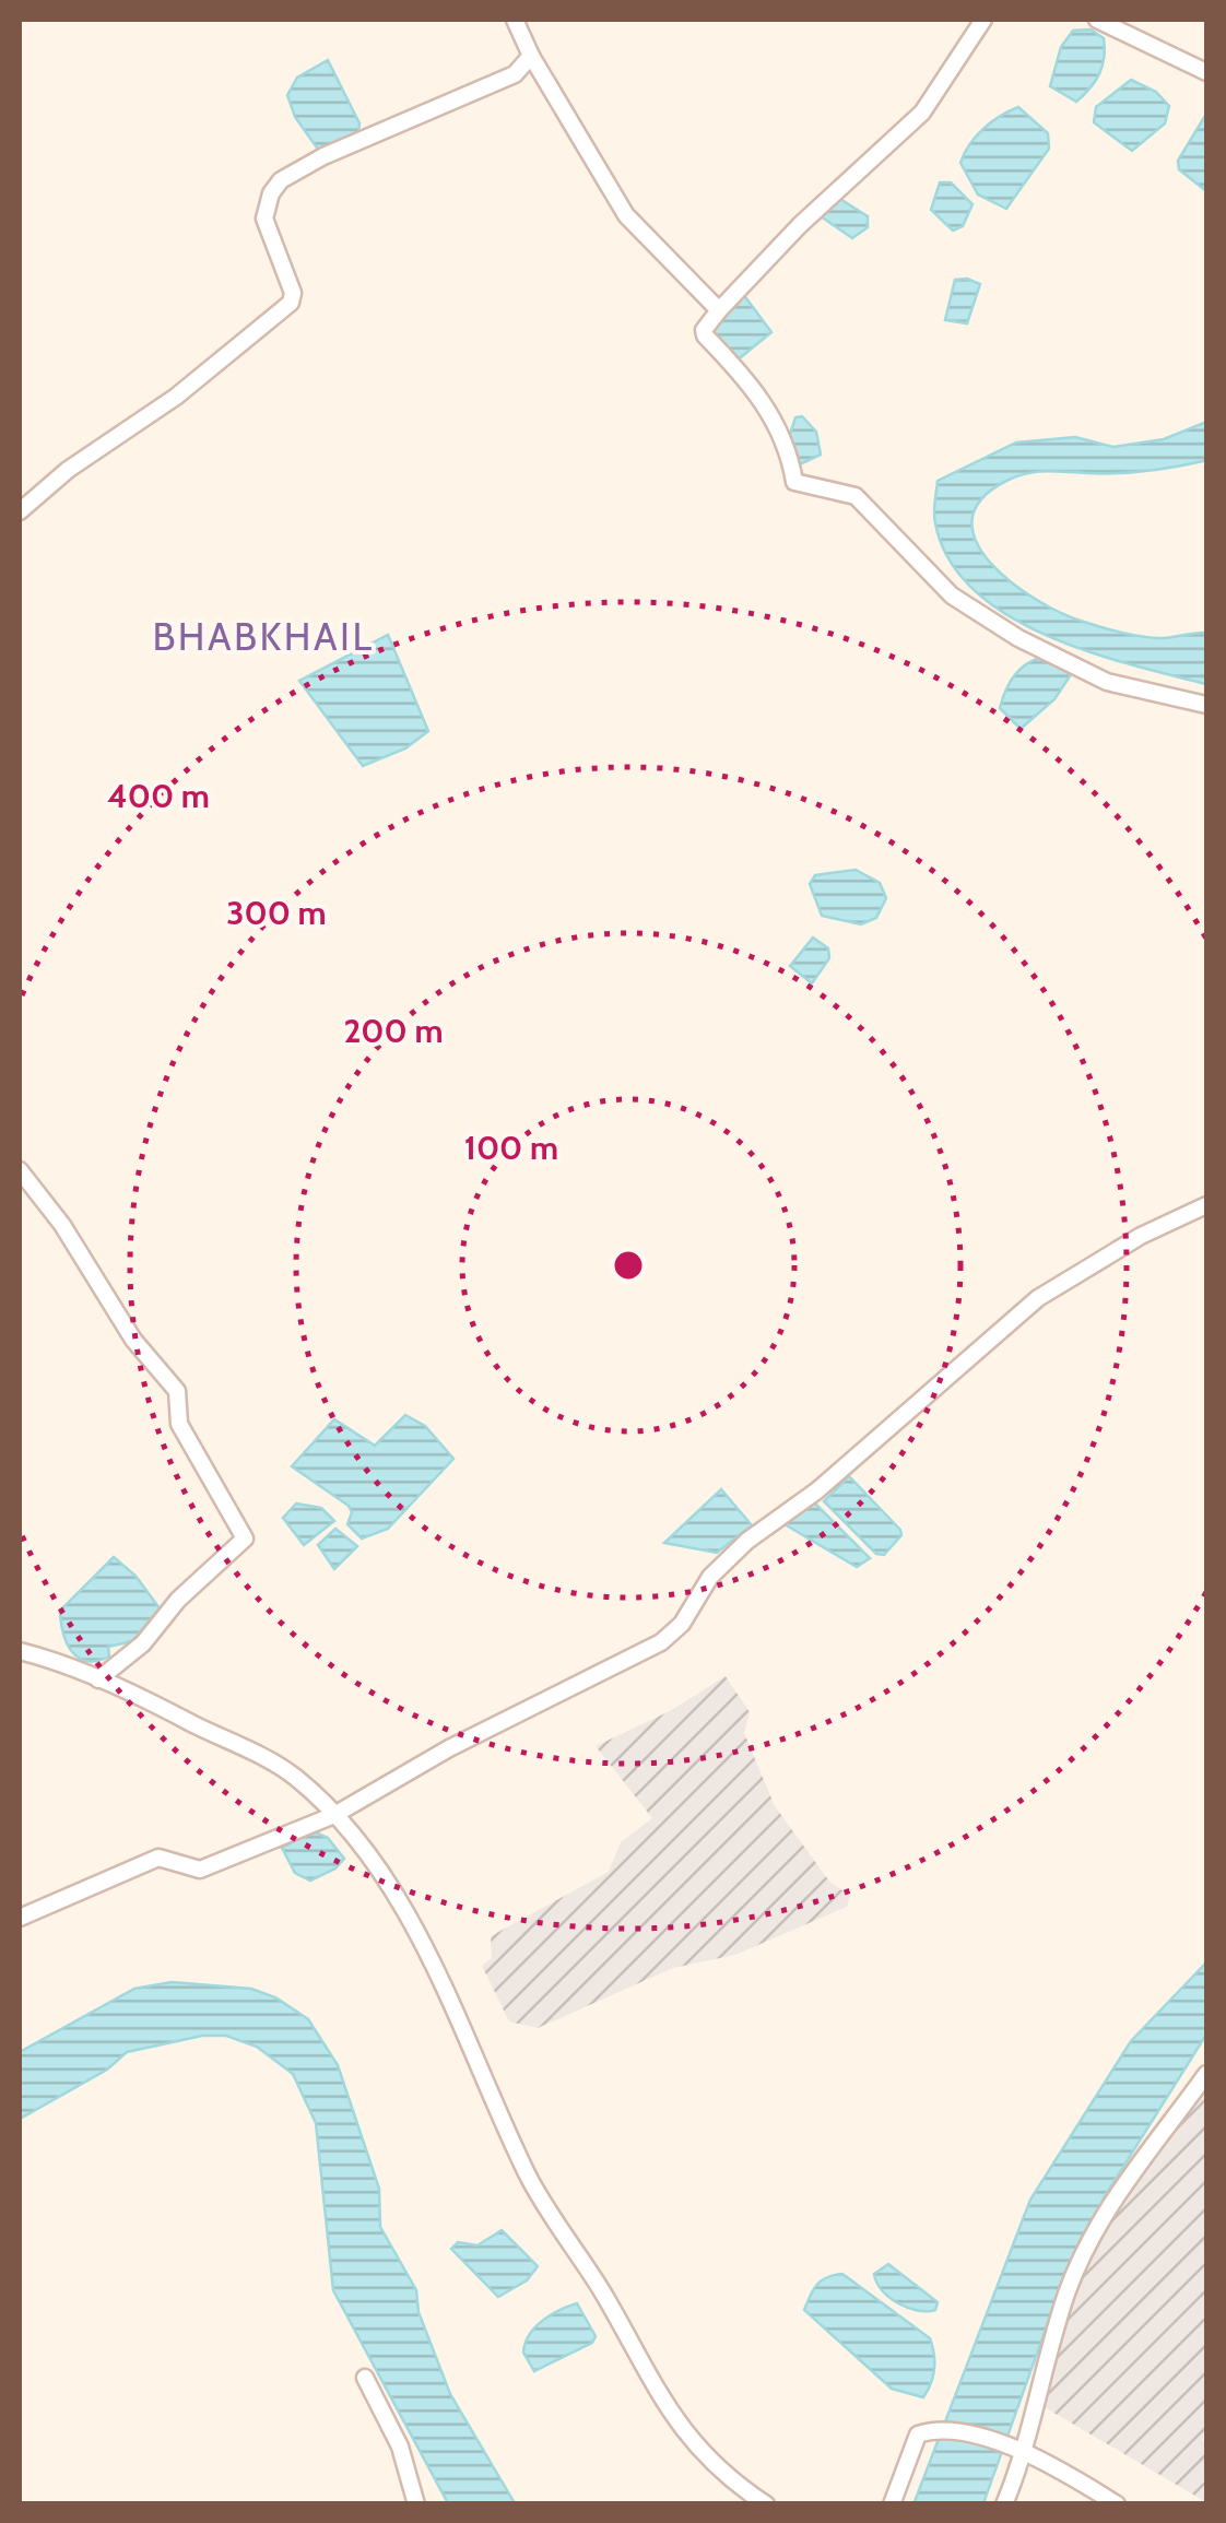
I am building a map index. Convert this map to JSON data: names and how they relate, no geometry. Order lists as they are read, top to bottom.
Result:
{
  "districts": ["BHABKHAIL"],
  "rings": [
    "400 m",
    "300 m",
    "200 m",
    "100 m"
  ]
}
